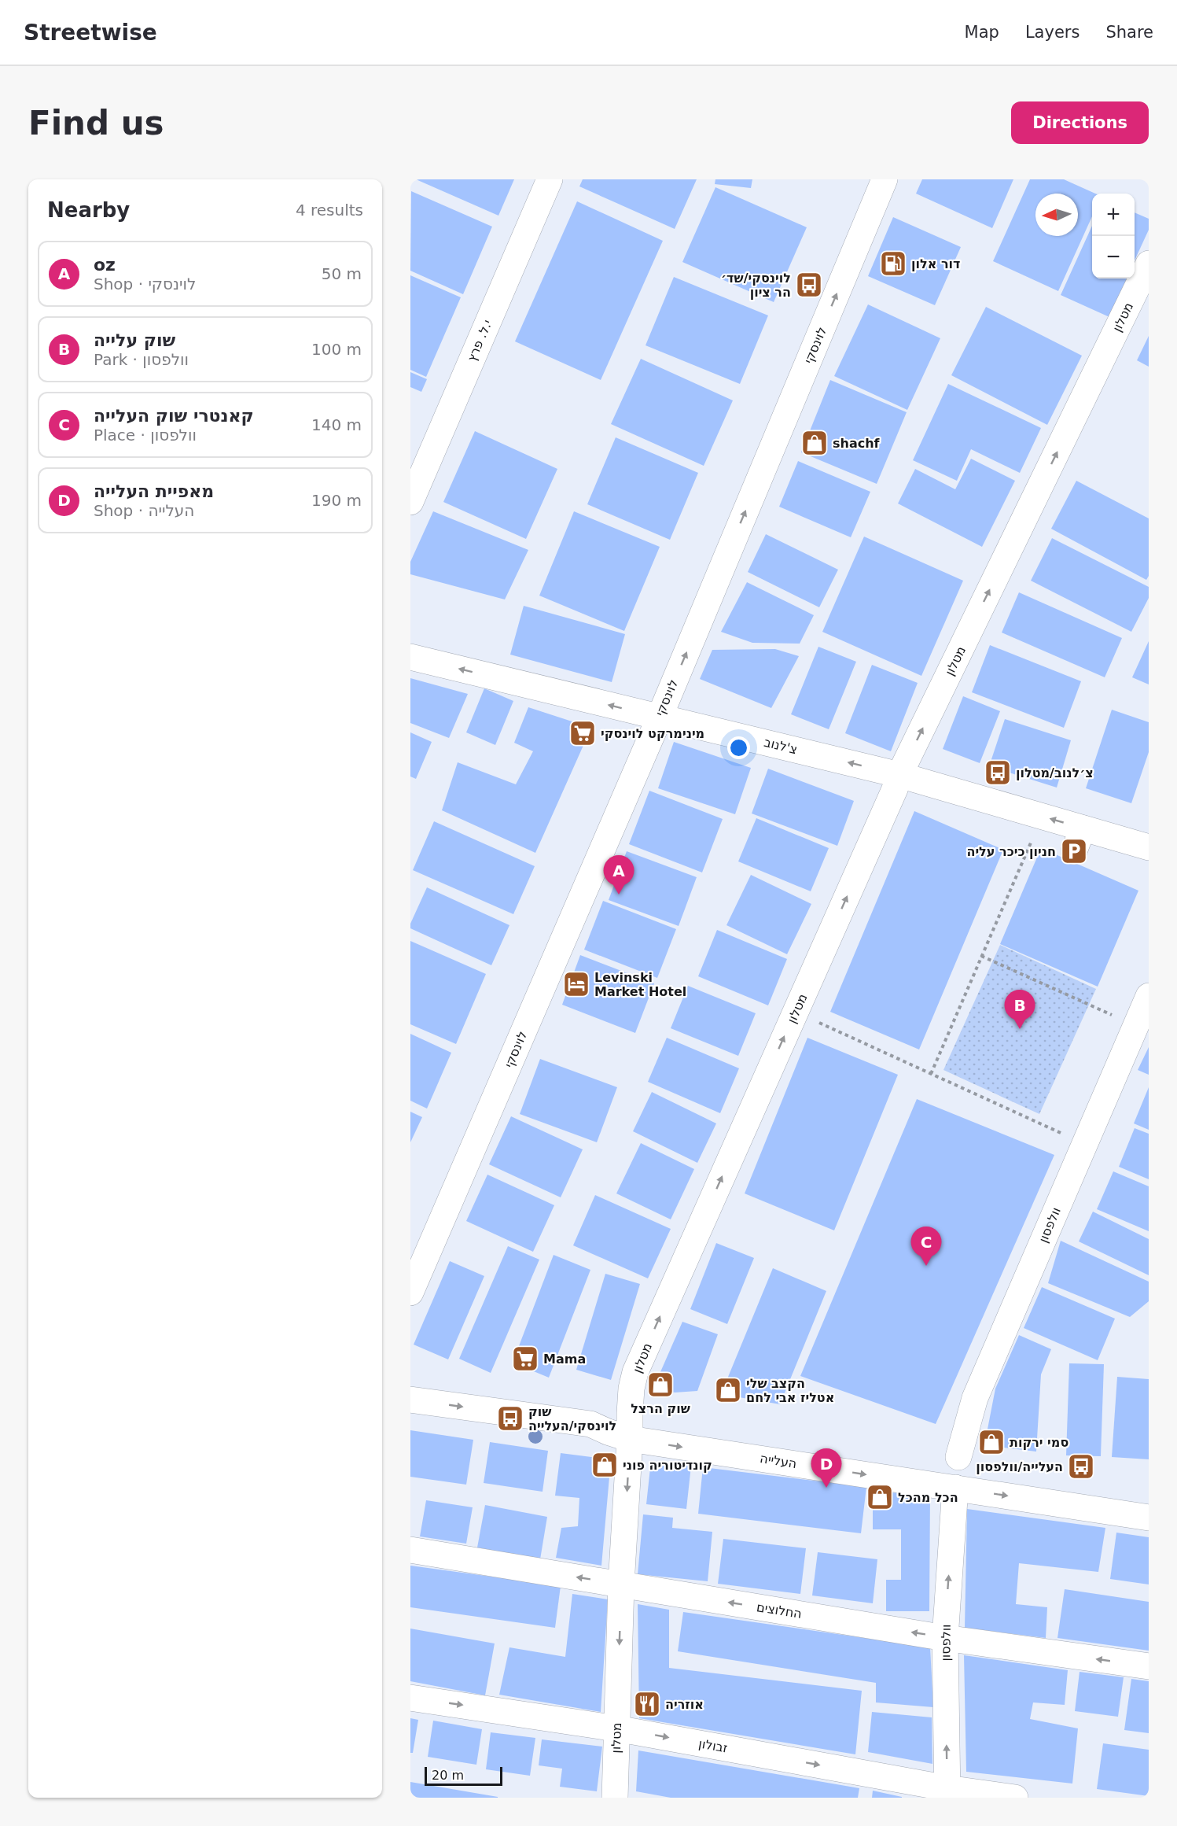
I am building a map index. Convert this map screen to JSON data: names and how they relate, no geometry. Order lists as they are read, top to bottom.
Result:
{
  "streets": {
    "street": [
      "מטלון",
      "י.ל. פרץ",
      "לוינסקי",
      "צ'לנוב",
      "וולפסון",
      "העלייה",
      "החלוצים",
      "זבולון"
    ]
  },
  "crossings": [
    ["מטלון", "צ'לנוב"],
    ["מטלון", "העלייה"],
    ["מטלון", "החלוצים"],
    ["מטלון", "זבולון"],
    ["לוינסקי", "צ'לנוב"],
    ["וולפסון", "העלייה"],
    ["וולפסון", "החלוצים"],
    ["וולפסון", "זבולון"]
  ],
  "one_way": [
    "לוינסקי",
    "צ'לנוב",
    "וולפסון",
    "העלייה",
    "החלוצים",
    "זבולון"
  ],
  "places": {
    "fuel station": ["דור אלון"],
    "bus stop": [
      "לוינסקי/שד׳ הר ציון",
      "צ׳לנוב/מטלון",
      "שוק לוינסקי/העלייה",
      "העלייה/וולפסון"
    ],
    "shop": [
      "shachf",
      "שוק הרצל",
      "הקצב שלי אטליז אבי לחם",
      "סמי ירקות",
      "קונדיטוריה פוני",
      "הכל מהכל"
    ],
    "supermarket": ["מינימרקט לוינסקי", "Mama"],
    "parking": ["חניון כיכר עליה"],
    "hotel": ["Levinski Market Hotel"],
    "restaurant": ["אוזריה"]
  },
  "scale_bar": "20 m",
  "north": "left",
  "page": {
    "header": "Streetwise",
    "nav": ["Map", "Layers", "Share"],
    "buttons": "Directions",
    "title": "Find us",
    "heading": ["Nearby", "4 results"],
    "map_buttons": ["+", "−"],
    "list": [
      {
        "mark": "A",
        "name": "oz",
        "note": "Shop · לוינסקי",
        "value": "50 m"
      },
      {
        "mark": "B",
        "name": "שוק עלייה",
        "note": "Park · וולפסון",
        "value": "100 m"
      },
      {
        "mark": "C",
        "name": "קאנטרי שוק העלייה",
        "note": "Place · וולפסון",
        "value": "140 m"
      },
      {
        "mark": "D",
        "name": "מאפיית העלייה",
        "note": "Shop · העלייה",
        "value": "190 m"
      }
    ],
    "pins": [
      "A",
      "B",
      "C",
      "D"
    ],
    "scale": "20 m"
  }
}
